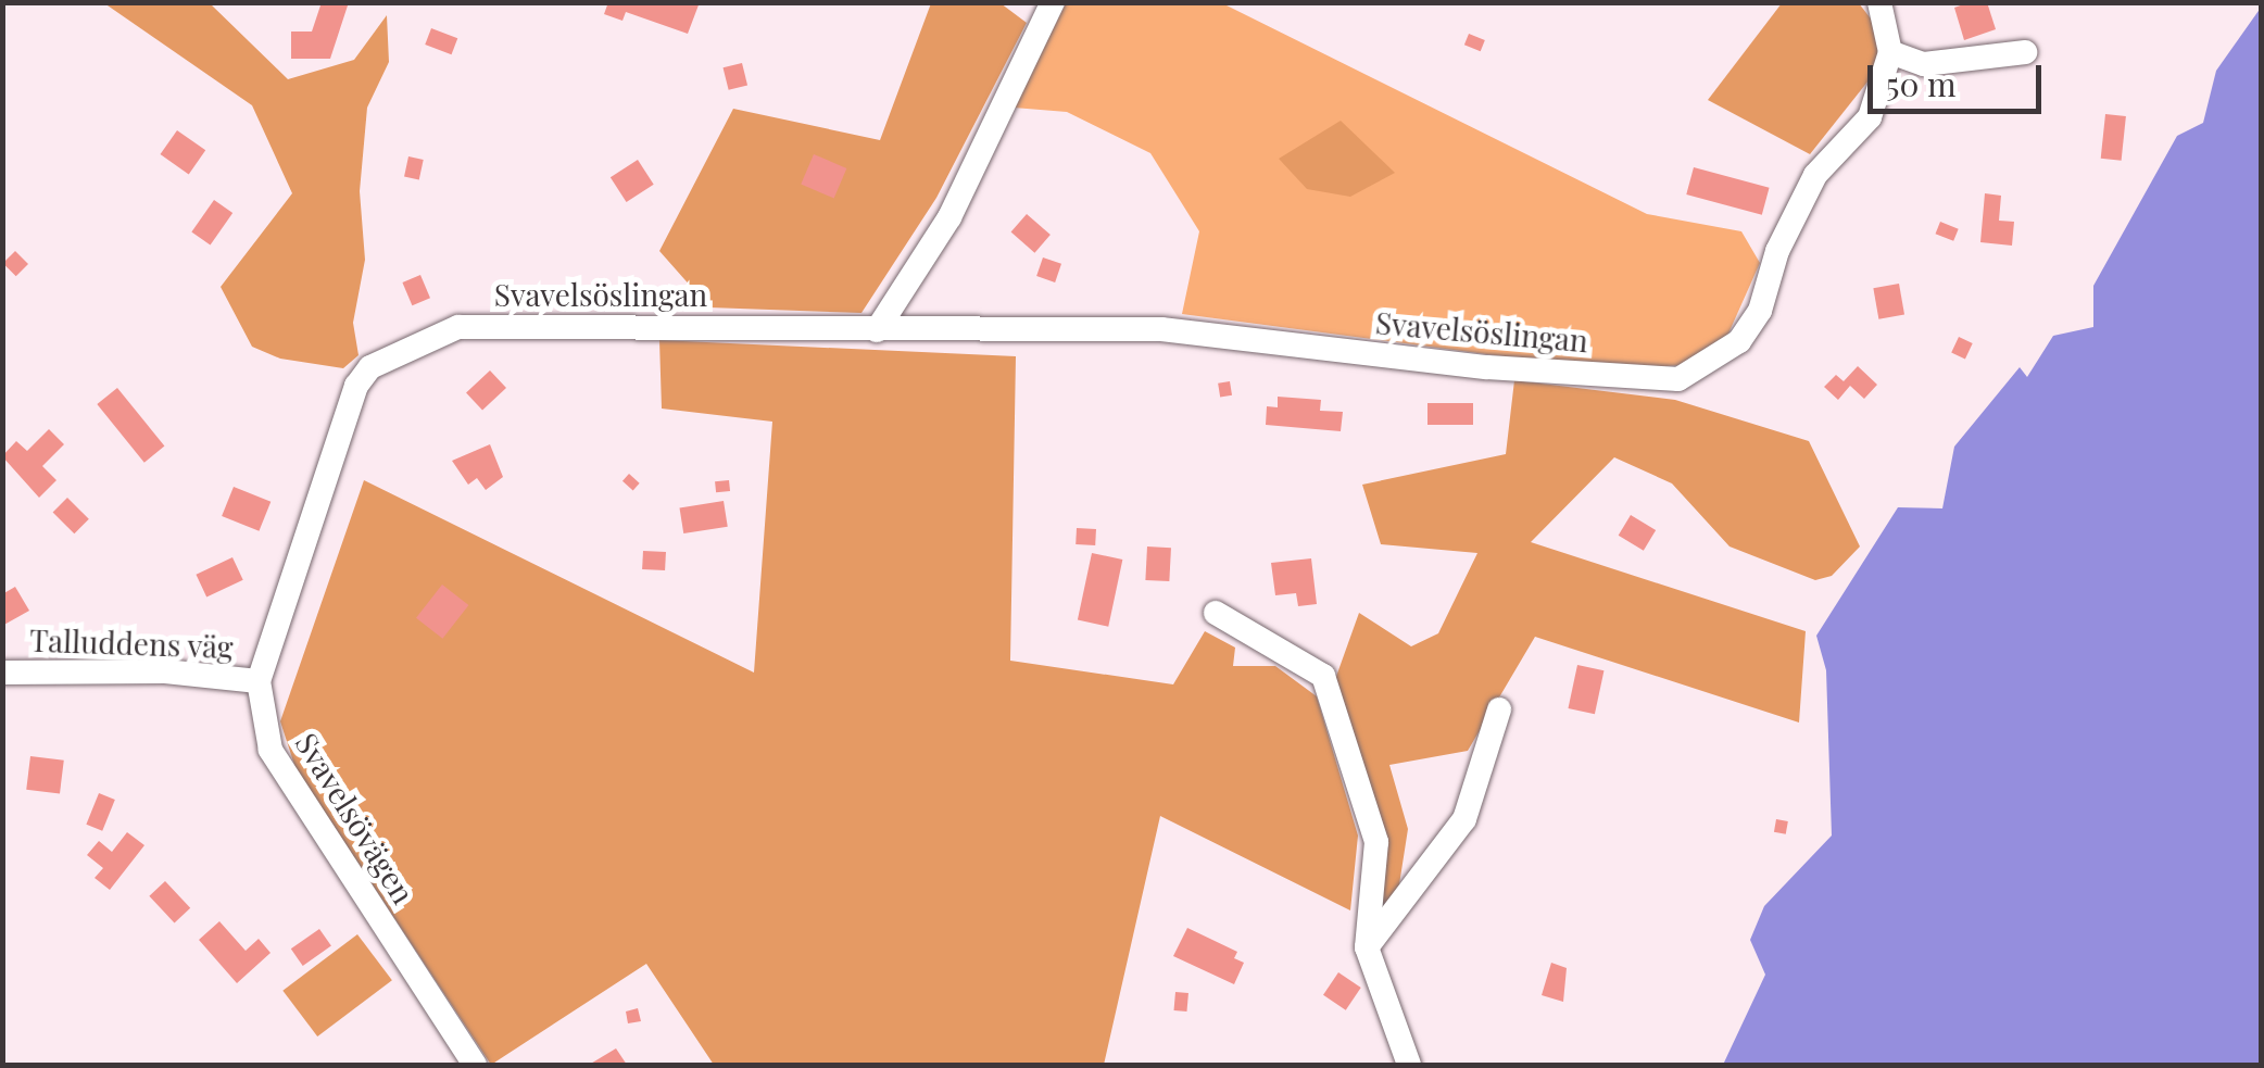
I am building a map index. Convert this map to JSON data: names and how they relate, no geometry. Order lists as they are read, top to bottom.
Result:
{
  "streets": {
    "street": ["Svavelsöslingan", "Talluddens väg", "Svavelsövägen"]
  },
  "crossings": [
    ["Svavelsöslingan", "Svavelsövägen"],
    ["Talluddens väg", "Svavelsövägen"]
  ],
  "scale_bar": "50 m"
}
